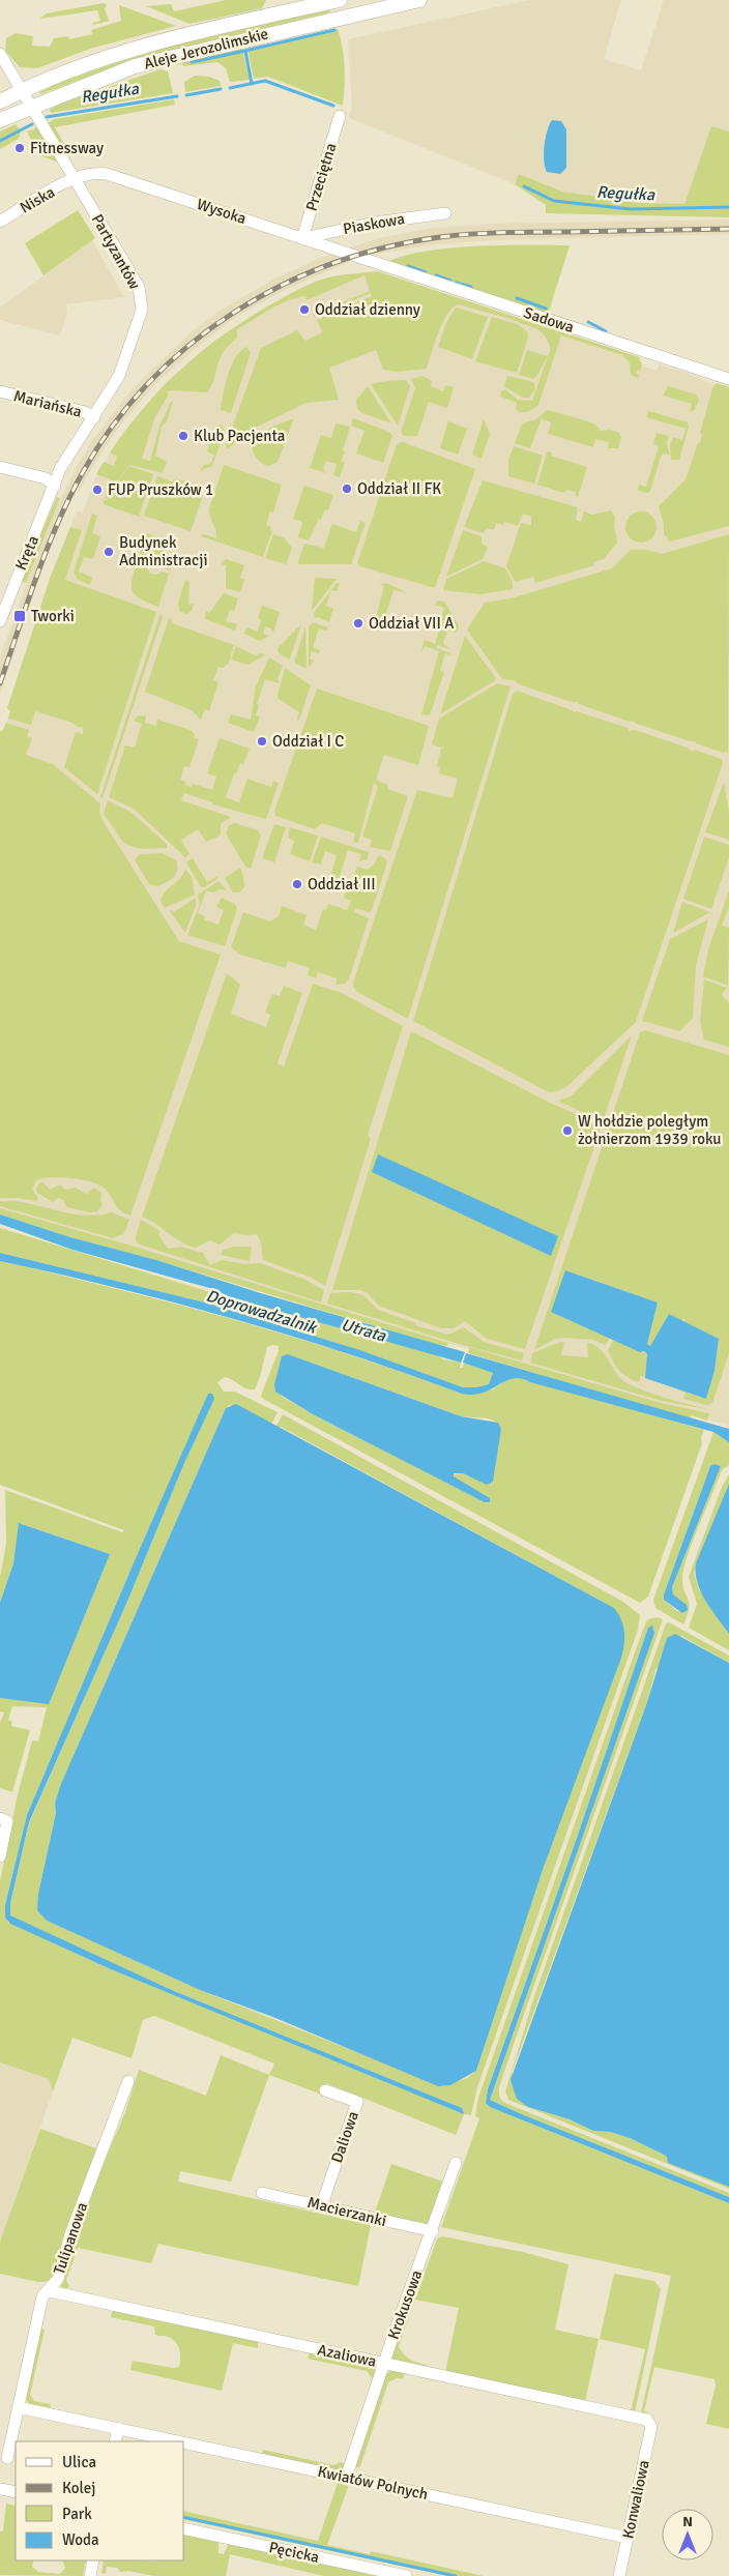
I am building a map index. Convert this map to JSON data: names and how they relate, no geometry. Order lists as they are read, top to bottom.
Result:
{
  "streets": {
    "main road": ["Aleje Jerozolimskie"],
    "street": [
      "Przeciętna",
      "Niska",
      "Wysoka",
      "Piaskowa",
      "Partyzantów",
      "Sadowa",
      "Mariańska",
      "Kręta",
      "Daliowa",
      "Macierzanki",
      "Tulipanowa",
      "Krokusowa",
      "Azaliowa",
      "Kwiatów Polnych",
      "Konwaliowa",
      "Pęcicka"
    ]
  },
  "crossings": [
    ["Aleje Jerozolimskie", "Partyzantów"],
    ["Przeciętna", "Wysoka"],
    ["Przeciętna", "Piaskowa"],
    ["Niska", "Wysoka"],
    ["Niska", "Partyzantów"],
    ["Wysoka", "Piaskowa"],
    ["Wysoka", "Partyzantów"],
    ["Wysoka", "Sadowa"],
    ["Partyzantów", "Mariańska"],
    ["Partyzantów", "Kręta"],
    ["Daliowa", "Macierzanki"],
    ["Macierzanki", "Krokusowa"],
    ["Tulipanowa", "Azaliowa"],
    ["Tulipanowa", "Kwiatów Polnych"],
    ["Krokusowa", "Azaliowa"],
    ["Krokusowa", "Kwiatów Polnych"],
    ["Azaliowa", "Konwaliowa"],
    ["Kwiatów Polnych", "Konwaliowa"]
  ],
  "water": ["Regułka", "Doprowadzalnik", "Utrata"],
  "places": {
    "other": [
      "Fitnessway",
      "Oddział dzienny",
      "Klub Pacjenta",
      "Oddział II FK",
      "FUP Pruszków 1",
      "Budynek Administracji",
      "Oddział VII A",
      "Oddział I C",
      "Oddział III",
      "W hołdzie poległym żołnierzom 1939 roku"
    ],
    "transit": ["Tworki"]
  },
  "legend": [
    "Ulica",
    "Kolej",
    "Park",
    "Woda"
  ],
  "north": "top"
}
